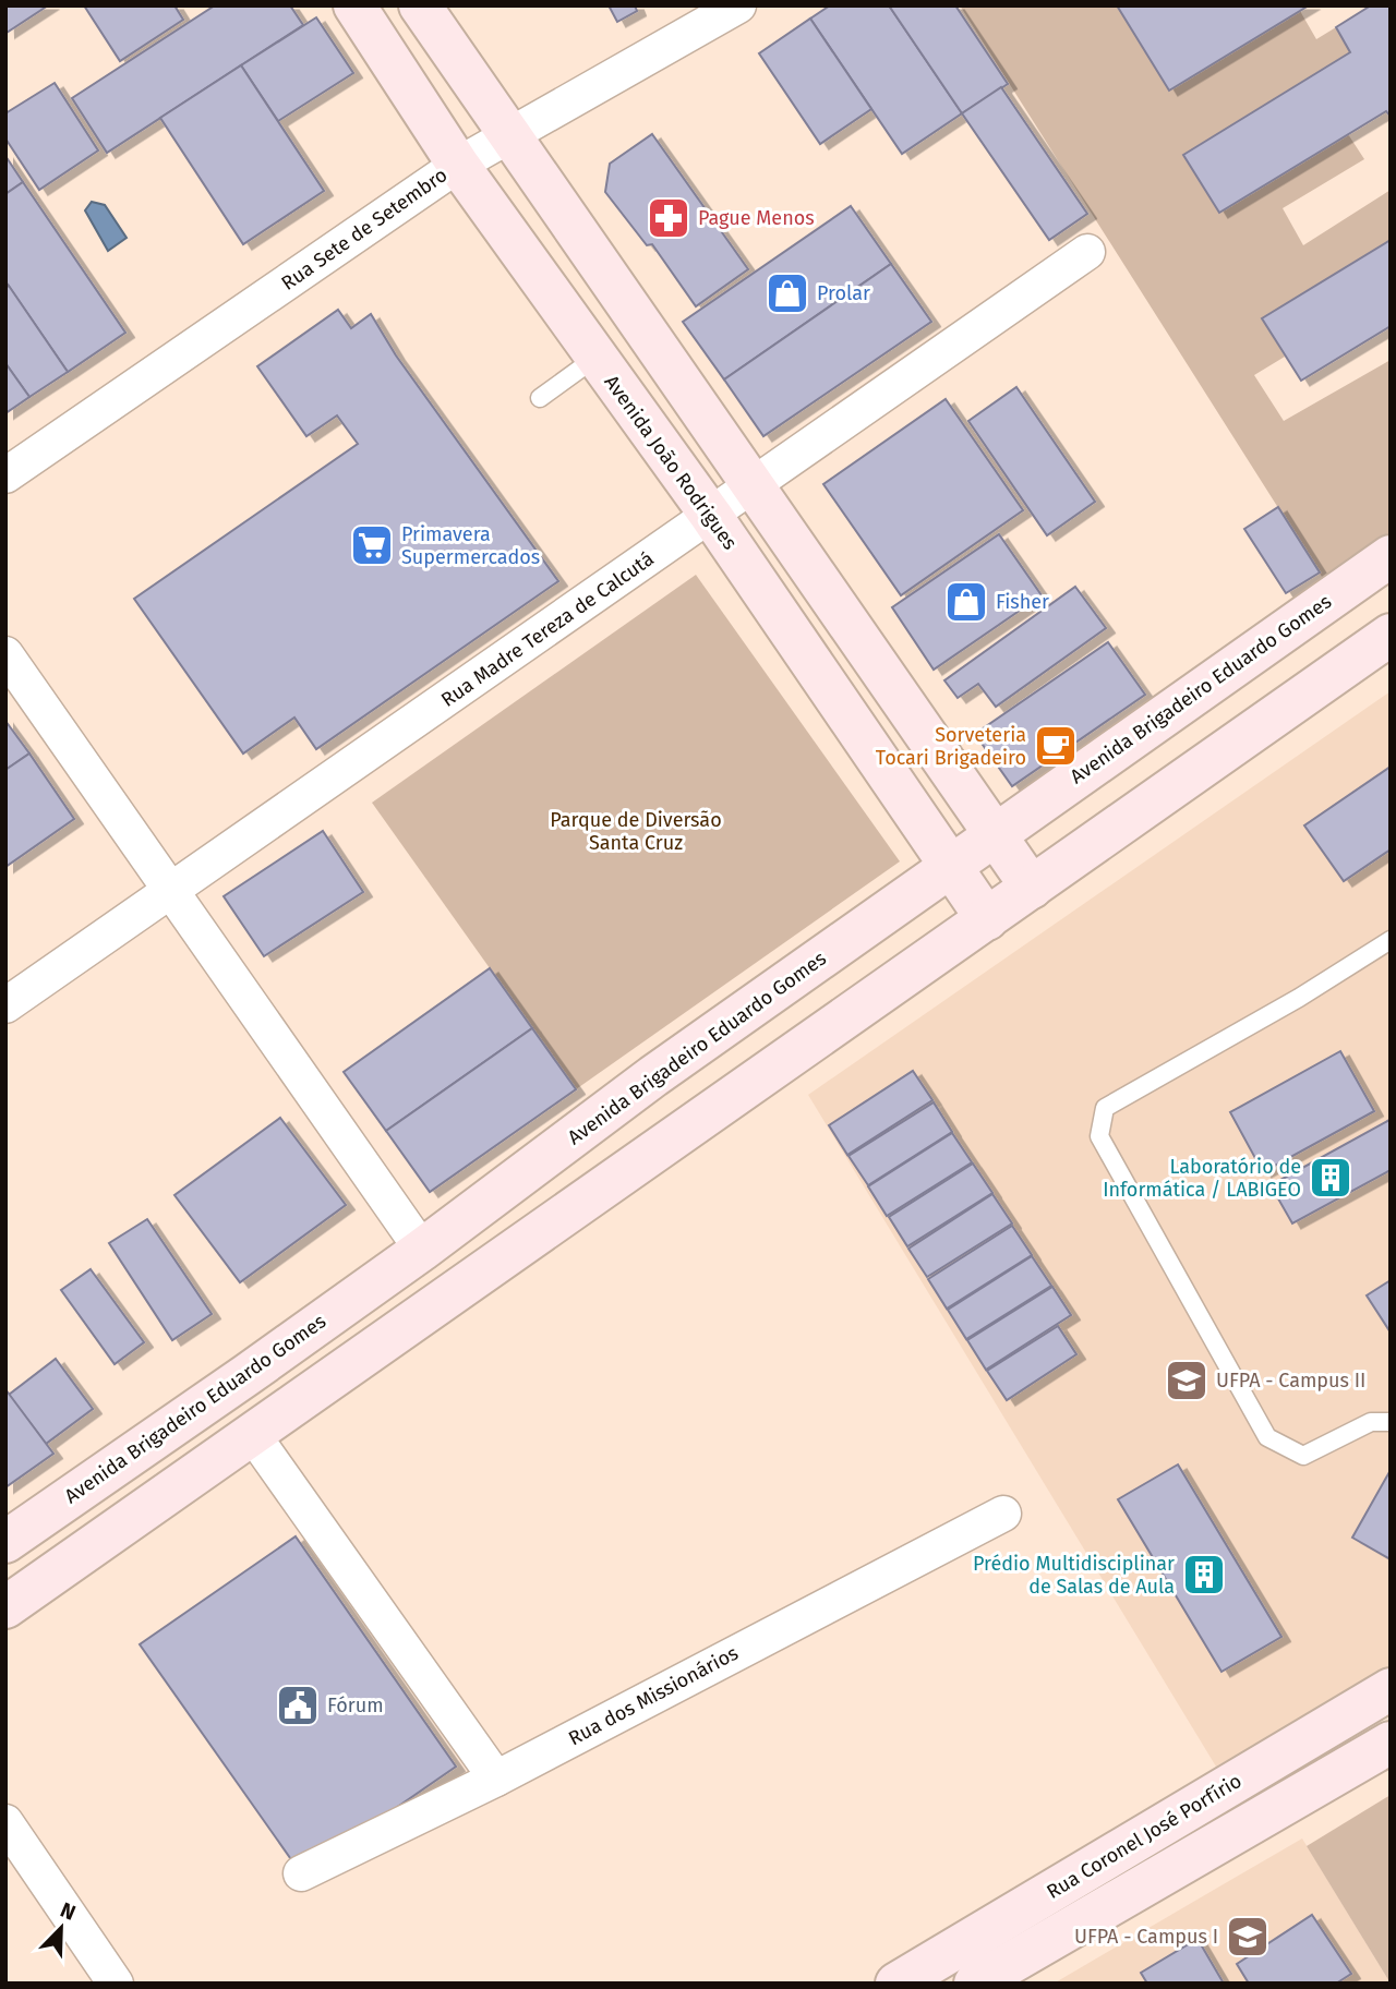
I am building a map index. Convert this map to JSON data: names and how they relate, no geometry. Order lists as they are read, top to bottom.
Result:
{
  "streets": {
    "street": [
      "Rua Sete de Setembro",
      "Avenida João Rodrigues",
      "Rua Madre Tereza de Calcutá",
      "Avenida Brigadeiro Eduardo Gomes",
      "Rua dos Missionários",
      "Rua Coronel José Porfírio"
    ]
  },
  "crossings": [
    ["Rua Sete de Setembro", "Avenida João Rodrigues"],
    ["Avenida João Rodrigues", "Rua Madre Tereza de Calcutá"],
    ["Avenida João Rodrigues", "Avenida Brigadeiro Eduardo Gomes"]
  ],
  "parks": ["Parque de Diversão Santa Cruz"],
  "places": {
    "pharmacy": ["Pague Menos"],
    "shop": ["Prolar", "Fisher"],
    "supermarket": ["Primavera Supermercados"],
    "cafe": ["Sorveteria Tocari Brigadeiro"],
    "building": ["Laboratório de Informática / LABIGEO", "Prédio Multidisciplinar de Salas de Aula"],
    "school or university": ["UFPA - Campus II", "UFPA - Campus I"],
    "public building": ["Fórum"]
  },
  "north": "top right"
}
